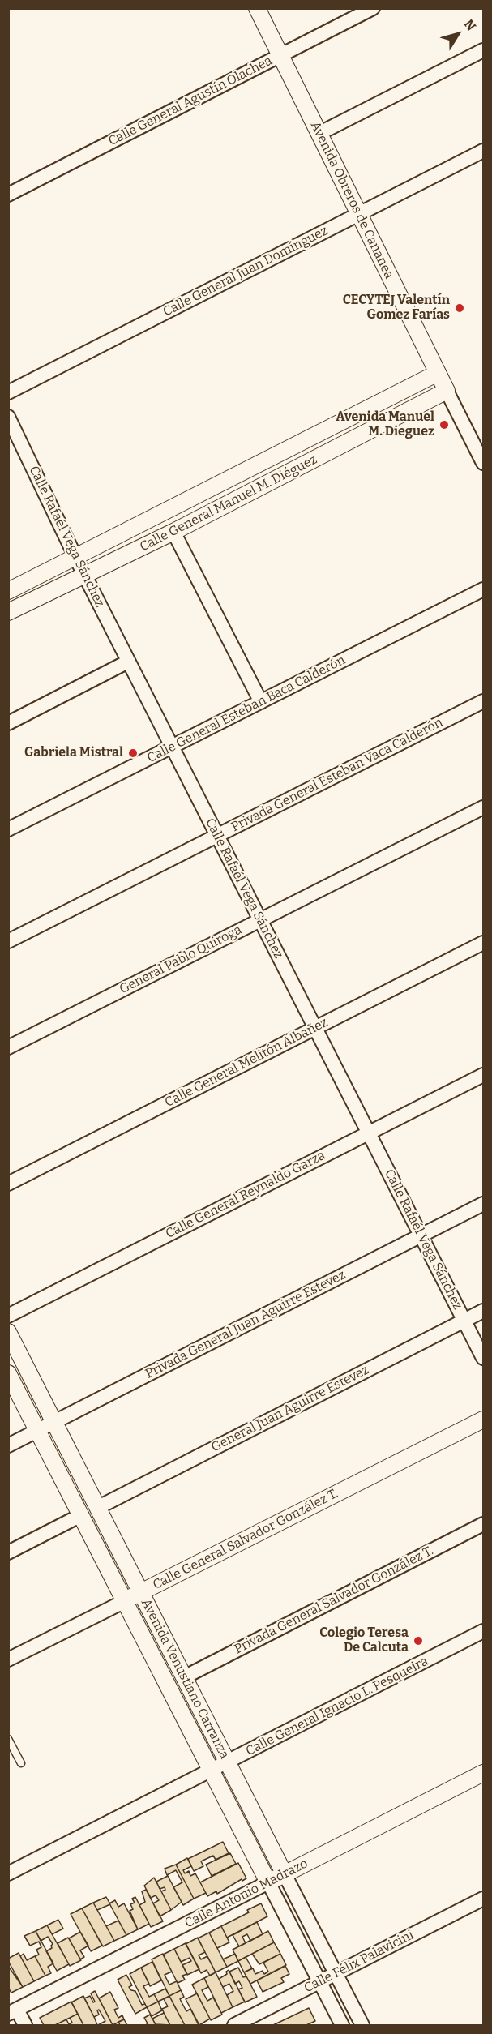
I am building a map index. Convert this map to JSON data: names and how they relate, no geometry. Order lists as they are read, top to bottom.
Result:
{
  "streets": {
    "street": [
      "Calle General Agustín Olachea",
      "Avenida Obreros de Cananea",
      "Calle General Juan Domínguez",
      "Calle General Manuel M. Diéguez",
      "Calle Rafaél Vega Sánchez",
      "Calle General Esteban Baca Calderón",
      "Privada General Esteban Vaca Calderón",
      "General Pablo Quiroga",
      "Calle General Melitón Albañez",
      "Calle General Reynaldo Garza",
      "Privada General Juan Aguirre Estevez",
      "General Juan Aguirre Estevez",
      "Calle General Salvador González T.",
      "Privada General Salvador González T.",
      "Avenida Venustiano Carranza",
      "Calle General Ignacio L. Pesqueira",
      "Calle Antonio Madrazo",
      "Calle Félix Palavicini"
    ]
  },
  "crossings": [
    ["Calle General Agustín Olachea", "Avenida Obreros de Cananea"],
    ["Avenida Obreros de Cananea", "Calle General Juan Domínguez"],
    ["Avenida Obreros de Cananea", "Calle General Manuel M. Diéguez"],
    ["Calle General Manuel M. Diéguez", "Calle Rafaél Vega Sánchez"],
    ["Calle Rafaél Vega Sánchez", "Calle General Esteban Baca Calderón"],
    ["Calle Rafaél Vega Sánchez", "Privada General Esteban Vaca Calderón"],
    ["Calle Rafaél Vega Sánchez", "General Pablo Quiroga"],
    ["Calle Rafaél Vega Sánchez", "Calle General Melitón Albañez"],
    ["Calle Rafaél Vega Sánchez", "Calle General Reynaldo Garza"],
    ["Calle Rafaél Vega Sánchez", "Privada General Juan Aguirre Estevez"],
    ["Calle Rafaél Vega Sánchez", "General Juan Aguirre Estevez"],
    ["Privada General Juan Aguirre Estevez", "Avenida Venustiano Carranza"],
    ["General Juan Aguirre Estevez", "Avenida Venustiano Carranza"],
    ["Calle General Salvador González T.", "Avenida Venustiano Carranza"],
    ["Privada General Salvador González T.", "Avenida Venustiano Carranza"],
    ["Avenida Venustiano Carranza", "Calle General Ignacio L. Pesqueira"],
    ["Avenida Venustiano Carranza", "Calle Antonio Madrazo"],
    ["Avenida Venustiano Carranza", "Calle Félix Palavicini"]
  ],
  "places": [
    "CECYTEJ Valentín Gomez Farías",
    "Avenida Manuel M. Dieguez",
    "Gabriela Mistral",
    "Colegio Teresa De Calcuta"
  ],
  "north": "top right"
}
